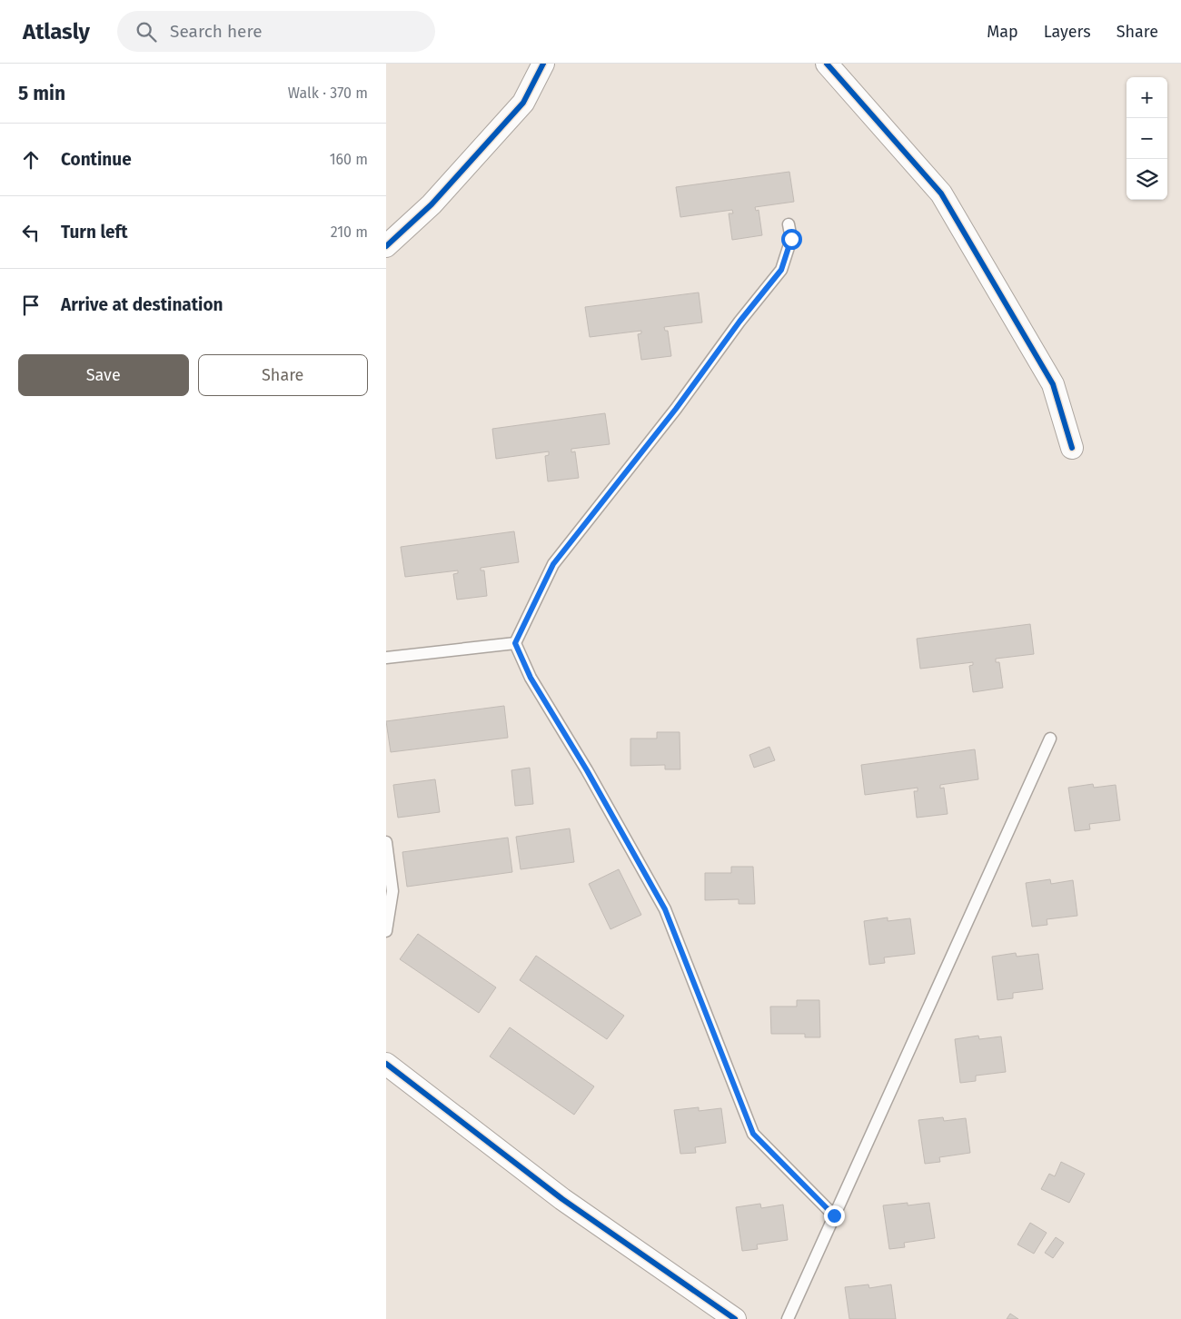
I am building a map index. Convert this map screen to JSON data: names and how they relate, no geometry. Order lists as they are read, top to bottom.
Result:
{
  "page": {
    "header": "Atlasly",
    "search": "Search here",
    "nav": ["Map", "Layers", "Share"],
    "heading": ["5 min", "Walk · 370 m"],
    "map_buttons": ["+", "−"],
    "list": [
      ["Continue", "160 m"],
      ["Turn left", "210 m"],
      "Arrive at destination"
    ],
    "buttons": ["Save", "Share"]
  }
}
